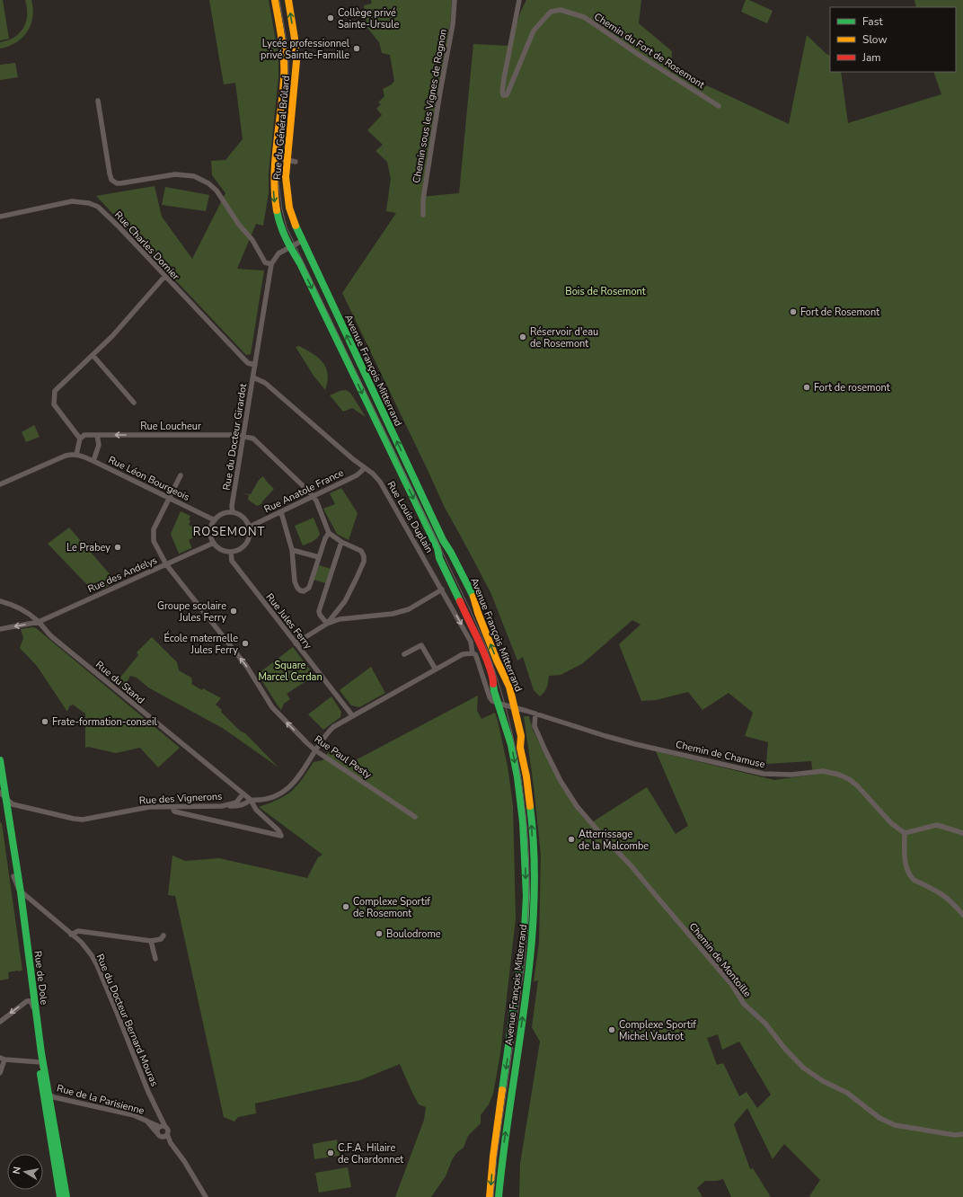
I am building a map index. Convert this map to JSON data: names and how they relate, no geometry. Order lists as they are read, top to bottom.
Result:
{
  "streets": {
    "main road": ["Rue du Général Brûlard", "Avenue François Mitterrand", "Rue de Dole"],
    "street": [
      "Chemin du Fort de Rosemont",
      "Chemin sous les Vignes de Rognon",
      "Rue Charles Dornier",
      "Rue Loucheur",
      "Rue du Docteur Girardot",
      "Rue Léon Bourgeois",
      "Rue Anatole France",
      "Rue Louis Duplain",
      "Rue des Andelys",
      "Rue Jules Ferry",
      "Rue du Stand",
      "Chemin de Chamuse",
      "Rue Paul Pesty",
      "Rue des Vignerons",
      "Chemin de Montoille",
      "Rue du Docteur Bernard Mouras",
      "Rue de la Parisienne"
    ]
  },
  "crossings": [
    ["Rue du Général Brûlard", "Avenue François Mitterrand"],
    ["Rue Charles Dornier", "Rue du Docteur Girardot"],
    ["Avenue François Mitterrand", "Rue Louis Duplain"],
    ["Avenue François Mitterrand", "Chemin de Chamuse"],
    ["Rue Loucheur", "Rue du Docteur Girardot"],
    ["Rue du Docteur Girardot", "Rue Léon Bourgeois"],
    ["Rue du Docteur Girardot", "Rue Anatole France"],
    ["Rue du Docteur Girardot", "Rue Louis Duplain"],
    ["Rue du Docteur Girardot", "Rue des Andelys"],
    ["Rue du Docteur Girardot", "Rue Jules Ferry"],
    ["Rue Léon Bourgeois", "Rue Anatole France"],
    ["Rue Léon Bourgeois", "Rue des Andelys"],
    ["Rue Léon Bourgeois", "Rue Jules Ferry"],
    ["Rue Léon Bourgeois", "Rue Paul Pesty"],
    ["Rue Anatole France", "Rue Louis Duplain"],
    ["Rue Anatole France", "Rue des Andelys"],
    ["Rue Anatole France", "Rue Jules Ferry"],
    ["Rue Louis Duplain", "Chemin de Chamuse"],
    ["Rue des Andelys", "Rue Jules Ferry"],
    ["Rue des Andelys", "Rue du Stand"],
    ["Rue des Andelys", "Rue Paul Pesty"],
    ["Rue du Stand", "Rue des Vignerons"],
    ["Chemin de Chamuse", "Chemin de Montoille"],
    ["Rue des Vignerons", "Rue de Dole"],
    ["Rue de Dole", "Rue du Docteur Bernard Mouras"],
    ["Rue de Dole", "Rue de la Parisienne"],
    ["Rue du Docteur Bernard Mouras", "Rue de la Parisienne"]
  ],
  "one_way": ["Rue Loucheur", "Rue Paul Pesty"],
  "districts": ["ROSEMONT"],
  "parks": ["Bois de Rosemont", "Square Marcel Cerdan"],
  "places": [
    "Collège privé Sainte-Ursule",
    "Lycée professionnel privé Sainte-Famille",
    "Fort de Rosemont",
    "Réservoir d'eau de Rosemont",
    "Fort de rosemont",
    "Le Prabey",
    "Groupe scolaire Jules Ferry",
    "École maternelle Jules Ferry",
    "Frate-formation-conseil",
    "Atterrissage de la Malcombe",
    "Complexe Sportif de Rosemont",
    "Boulodrome",
    "Complexe Sportif Michel Vautrot",
    "C.F.A. Hilaire de Chardonnet"
  ],
  "legend": ["Fast", "Slow", "Jam"],
  "north": "left"
}
